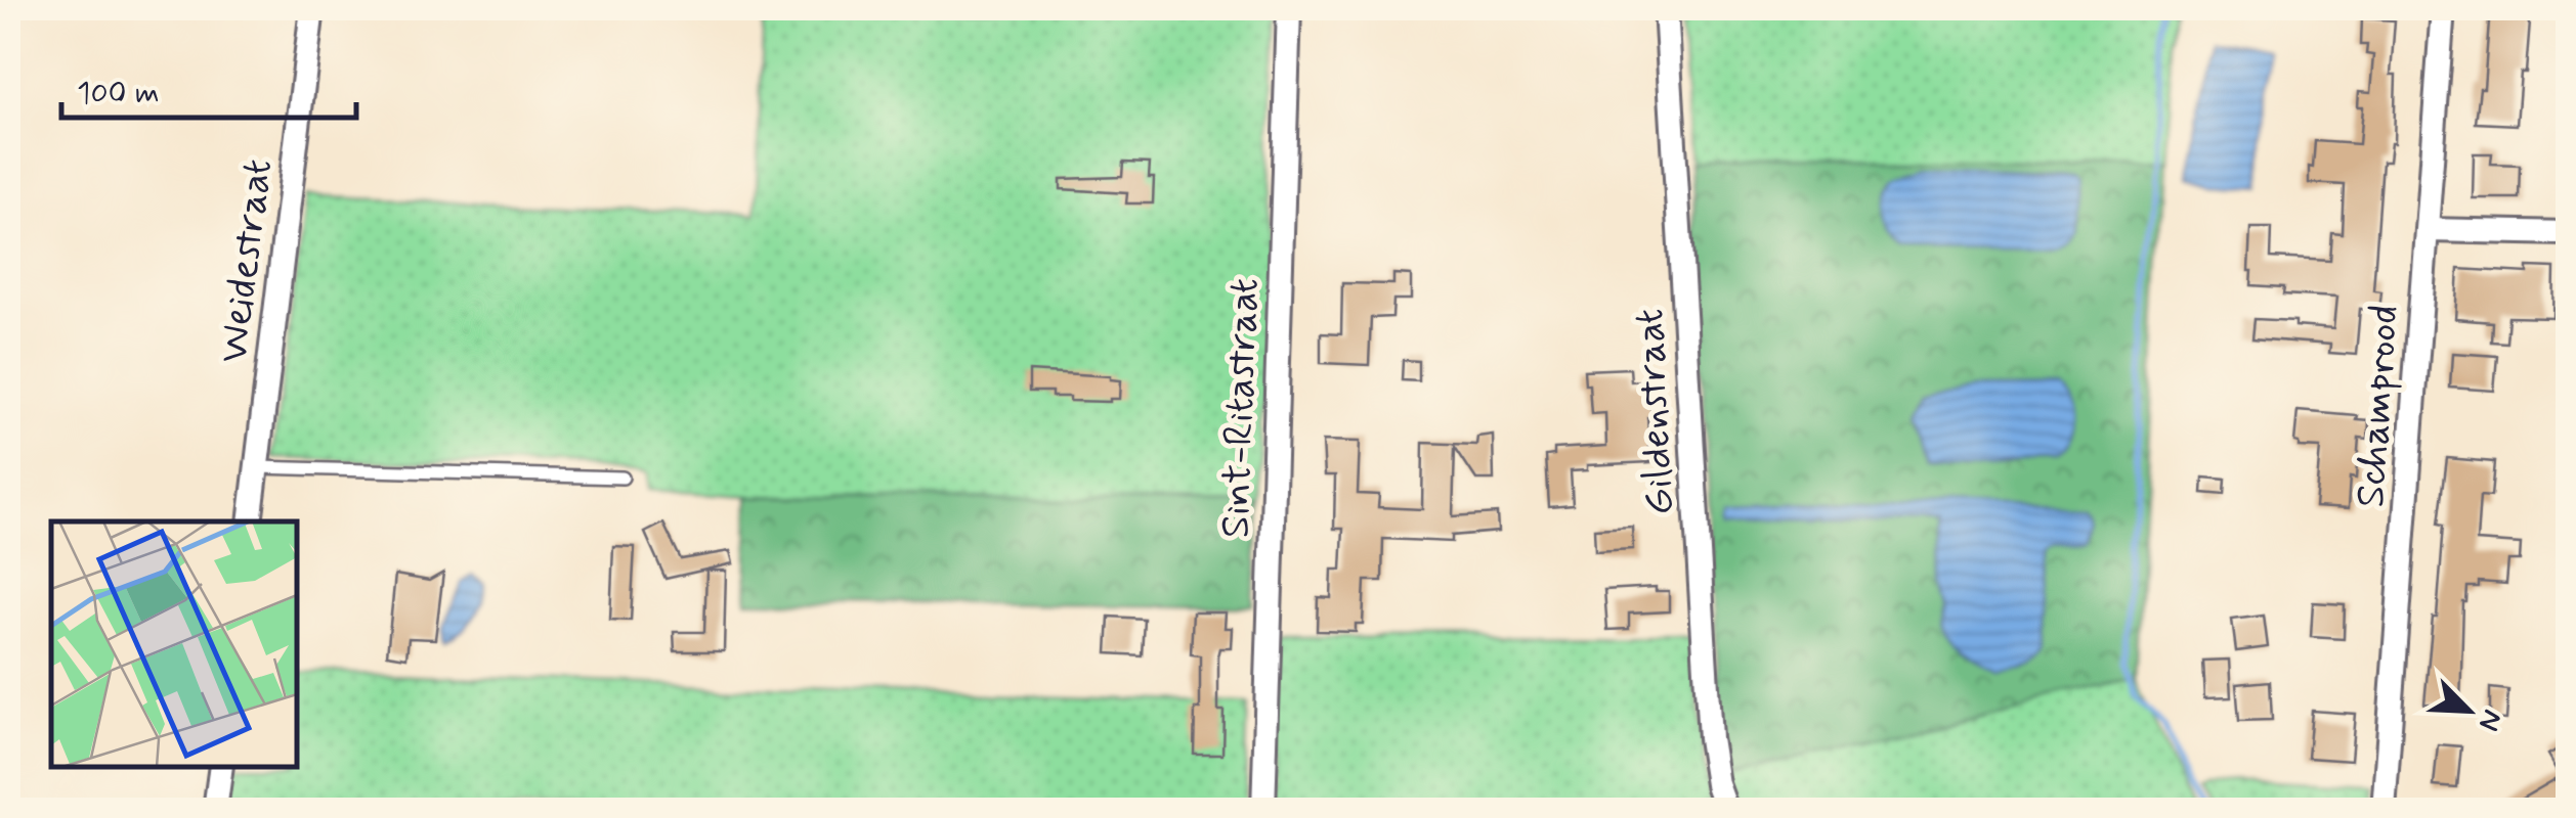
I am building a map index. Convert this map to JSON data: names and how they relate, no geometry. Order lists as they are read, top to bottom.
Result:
{
  "streets": {
    "street": [
      "Weidestraat",
      "Schamprood",
      "Sint-Ritastraat",
      "Gildenstraat"
    ]
  },
  "scale_bar": "100 m",
  "north": "bottom right"
}
